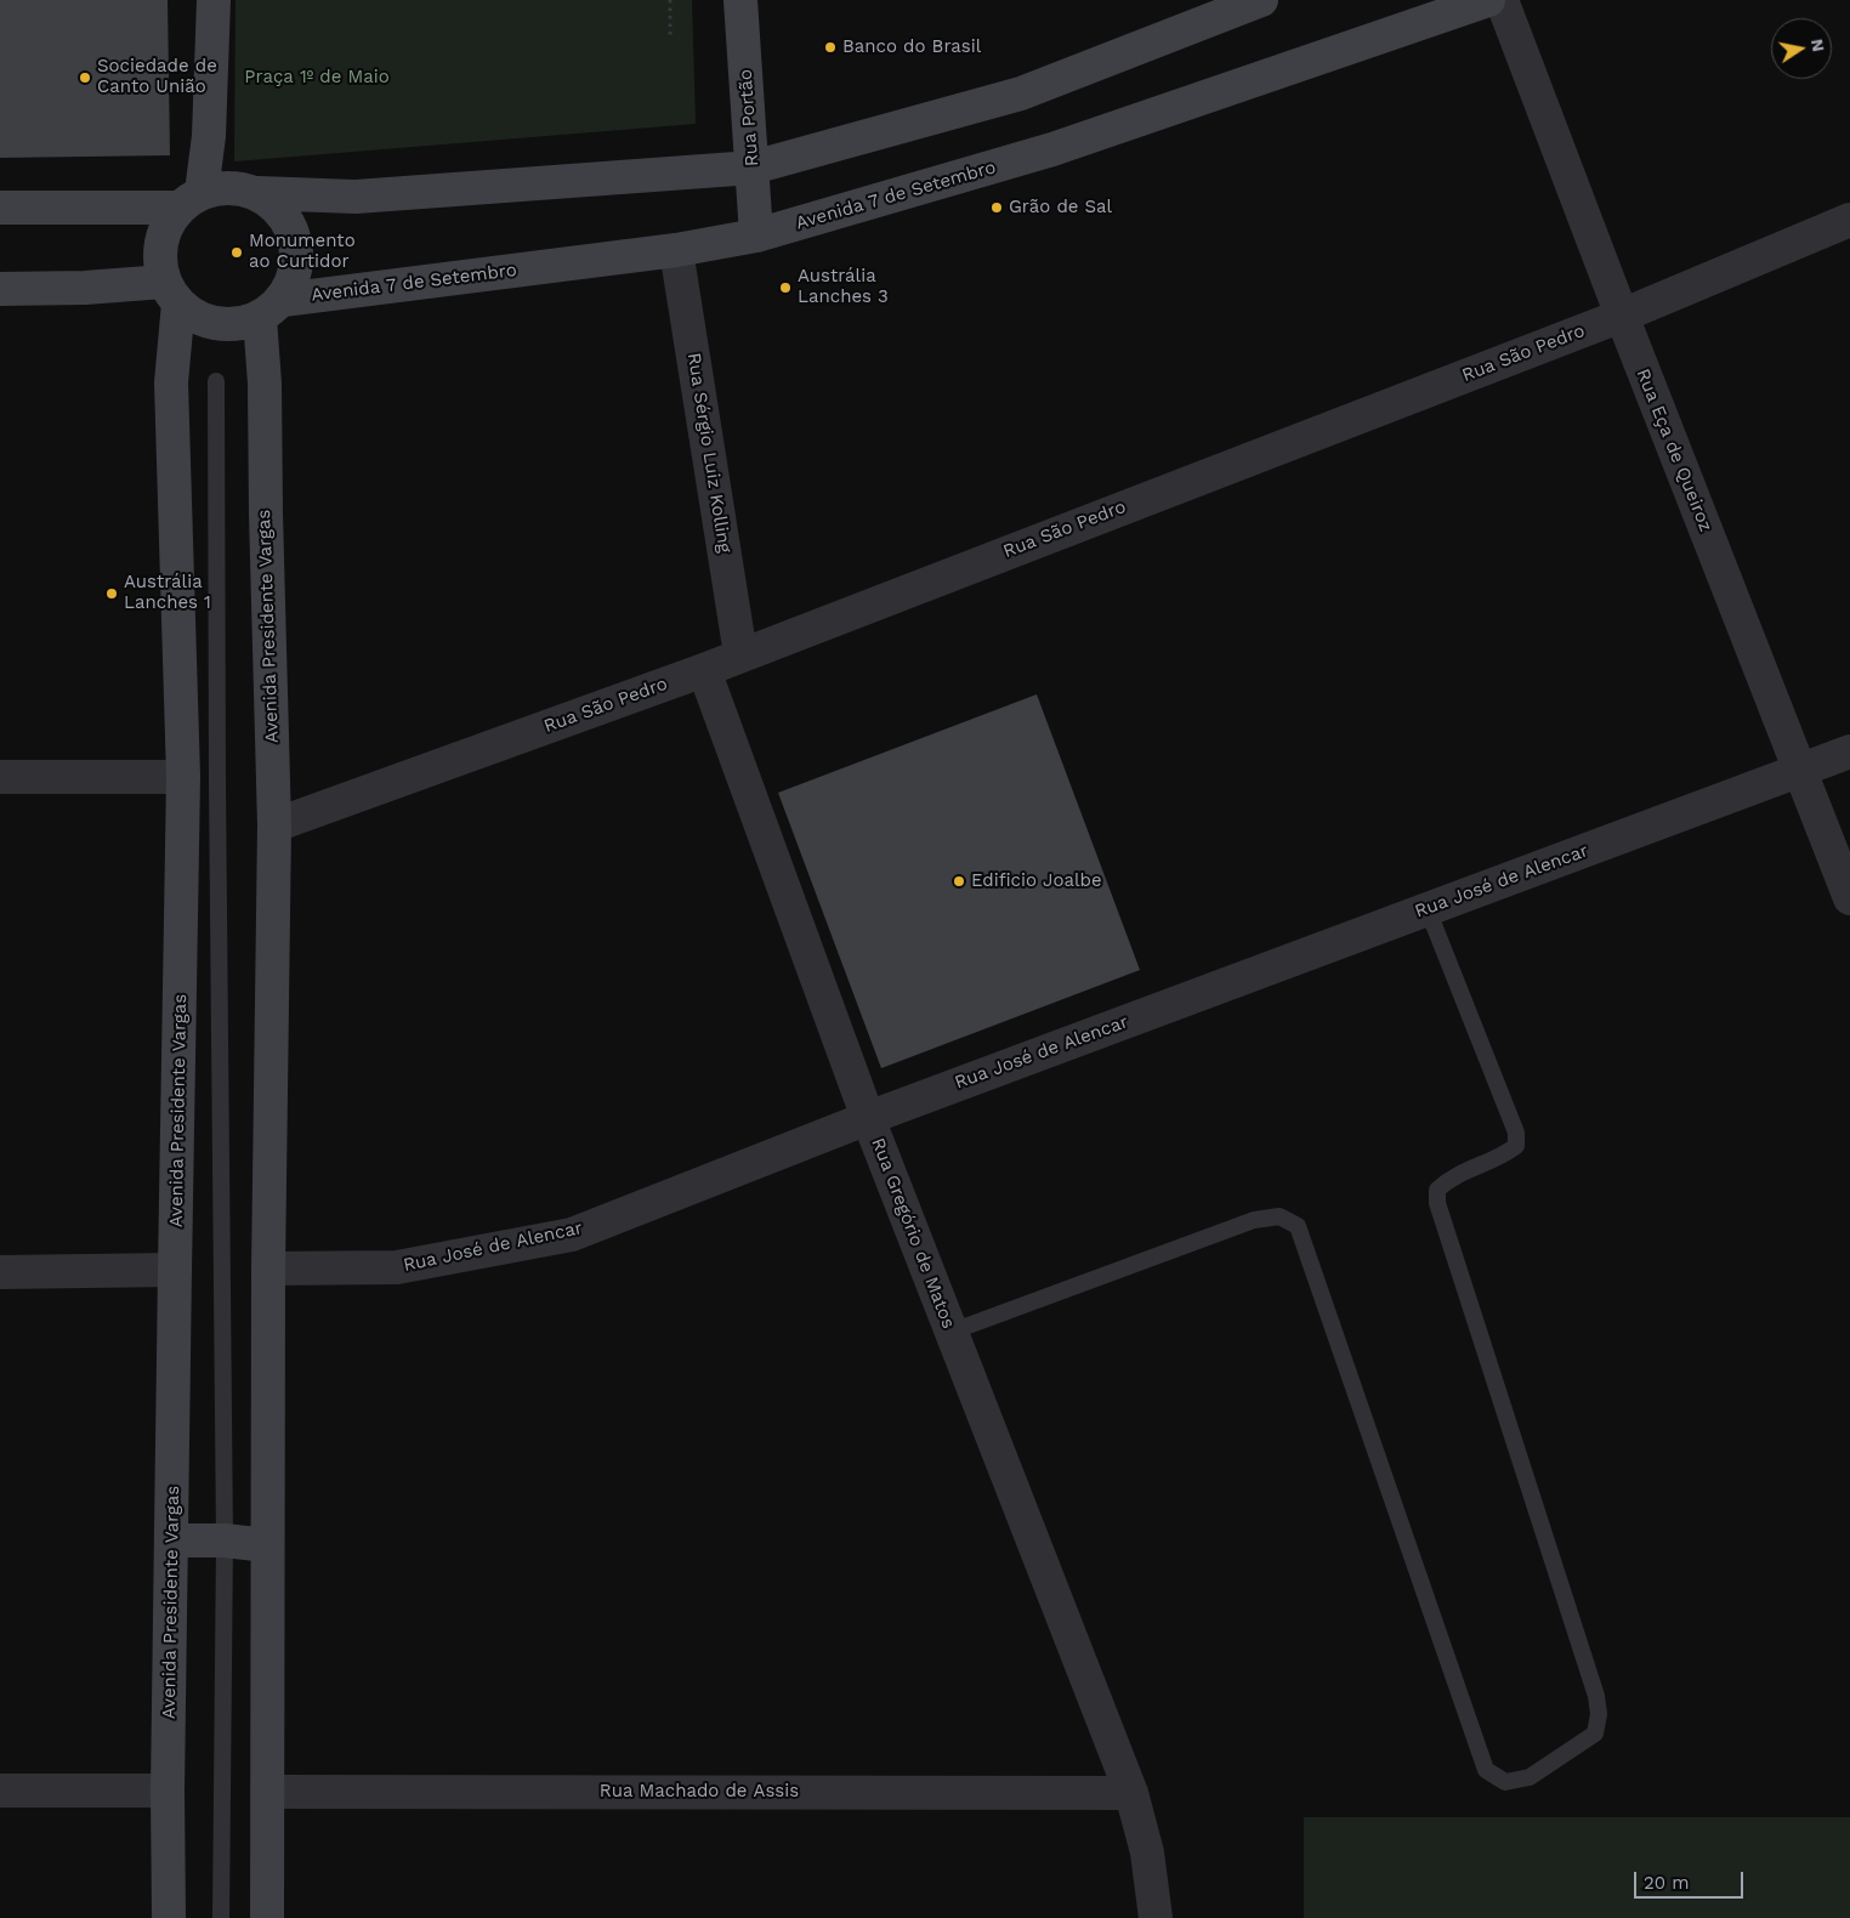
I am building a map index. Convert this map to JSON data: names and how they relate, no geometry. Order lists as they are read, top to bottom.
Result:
{
  "streets": {
    "main road": ["Rua Portão", "Avenida 7 de Setembro", "Avenida Presidente Vargas"],
    "street": [
      "Rua São Pedro",
      "Rua Eça de Queiroz",
      "Rua Sérgio Luiz Kolling",
      "Rua José de Alencar",
      "Rua Gregório de Matos",
      "Rua Machado de Assis"
    ]
  },
  "crossings": [
    ["Rua Portão", "Avenida 7 de Setembro"],
    ["Avenida 7 de Setembro", "Rua Sérgio Luiz Kolling"],
    ["Avenida 7 de Setembro", "Avenida Presidente Vargas"],
    ["Rua São Pedro", "Rua Eça de Queiroz"],
    ["Rua São Pedro", "Rua Sérgio Luiz Kolling"],
    ["Rua São Pedro", "Avenida Presidente Vargas"],
    ["Rua São Pedro", "Rua Gregório de Matos"],
    ["Rua Eça de Queiroz", "Rua José de Alencar"],
    ["Avenida Presidente Vargas", "Rua José de Alencar"],
    ["Avenida Presidente Vargas", "Rua Machado de Assis"],
    ["Rua José de Alencar", "Rua Gregório de Matos"],
    ["Rua Gregório de Matos", "Rua Machado de Assis"]
  ],
  "parks": ["Praça 1º de Maio"],
  "places": [
    "Banco do Brasil",
    "Sociedade de Canto União",
    "Grão de Sal",
    "Monumento ao Curtidor",
    "Austrália Lanches 3",
    "Austrália Lanches 1",
    "Edificio Joalbe"
  ],
  "scale_bar": "20 m",
  "north": "right"
}
